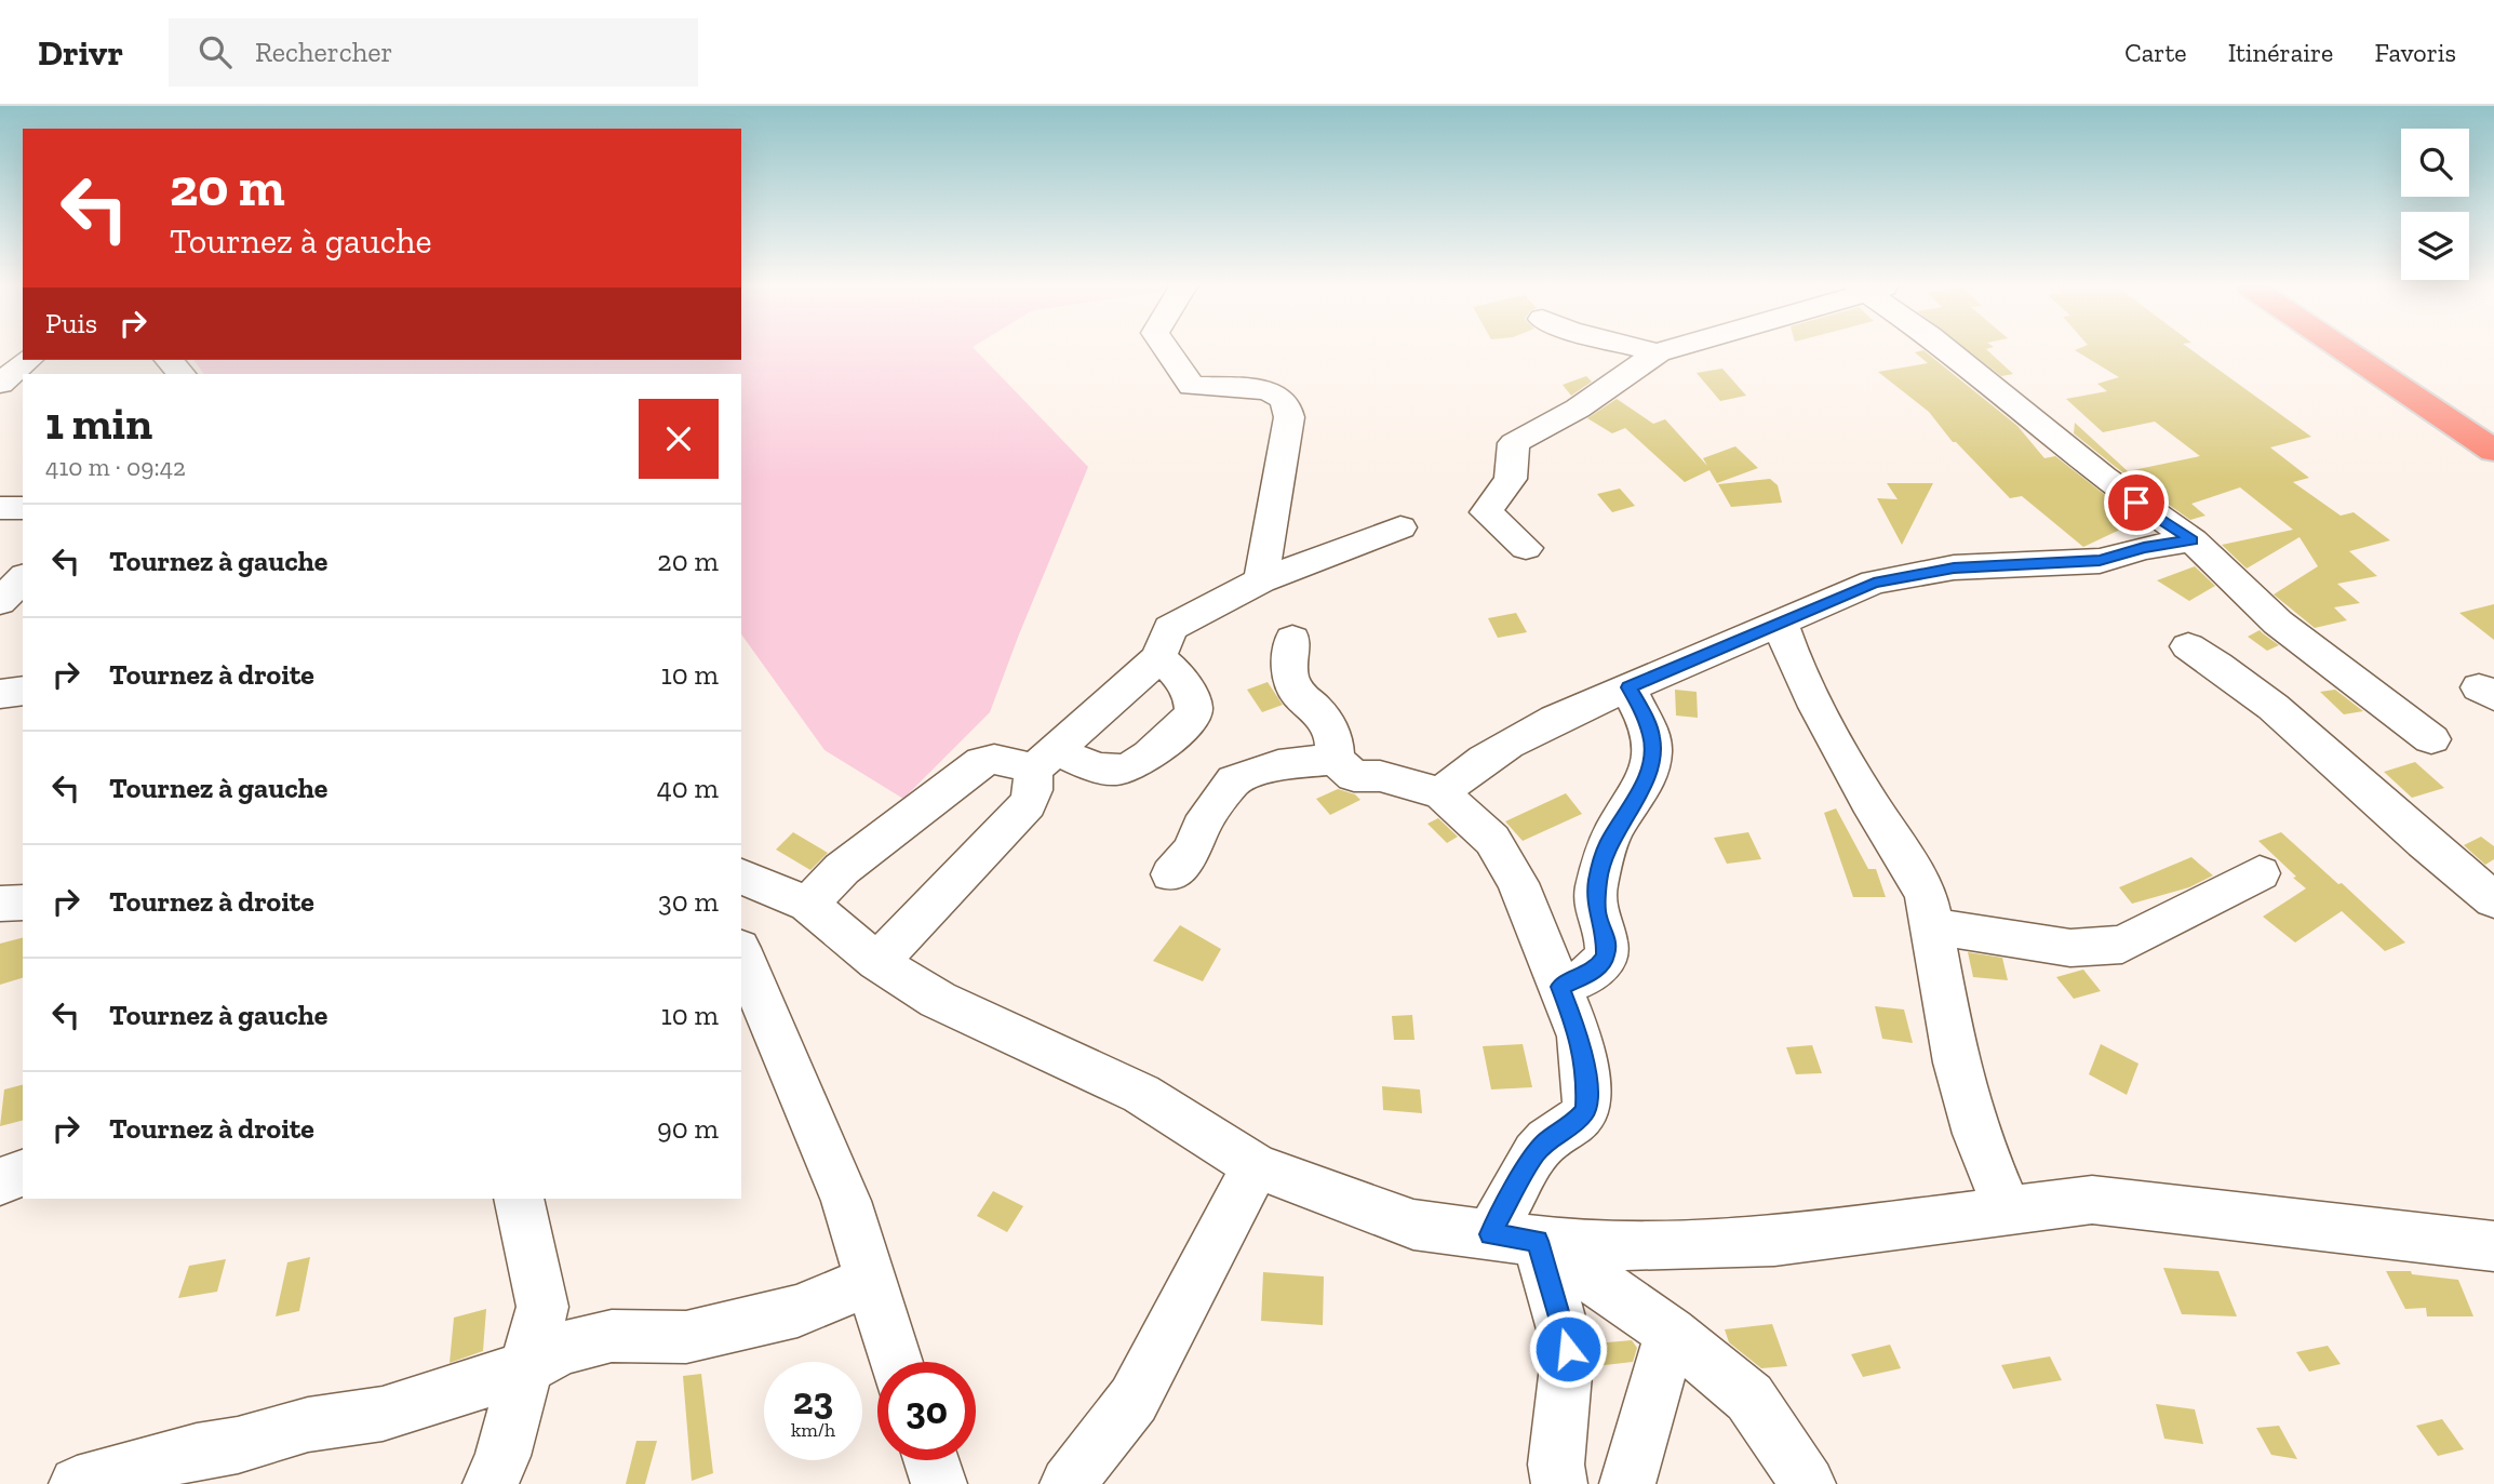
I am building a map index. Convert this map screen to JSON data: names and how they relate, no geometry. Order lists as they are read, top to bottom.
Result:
{
  "page": {
    "header": "Drivr",
    "search": "Rechercher",
    "nav": ["Carte", "Itinéraire", "Favoris"],
    "turn": ["20 m", "Tournez à gauche"],
    "then": "Puis",
    "heading": ["1 min", "410 m · 09:42"],
    "list": [
      {
        "name": "Tournez à gauche",
        "value": "20 m"
      },
      {
        "name": "Tournez à droite",
        "value": "10 m"
      },
      {
        "name": "Tournez à gauche",
        "value": "40 m"
      },
      {
        "name": "Tournez à droite",
        "value": "30 m"
      },
      {
        "name": "Tournez à gauche",
        "value": "10 m"
      },
      {
        "name": "Tournez à droite",
        "value": "90 m"
      }
    ],
    "speed": "23 km/h",
    "limit": "30"
  }
}
